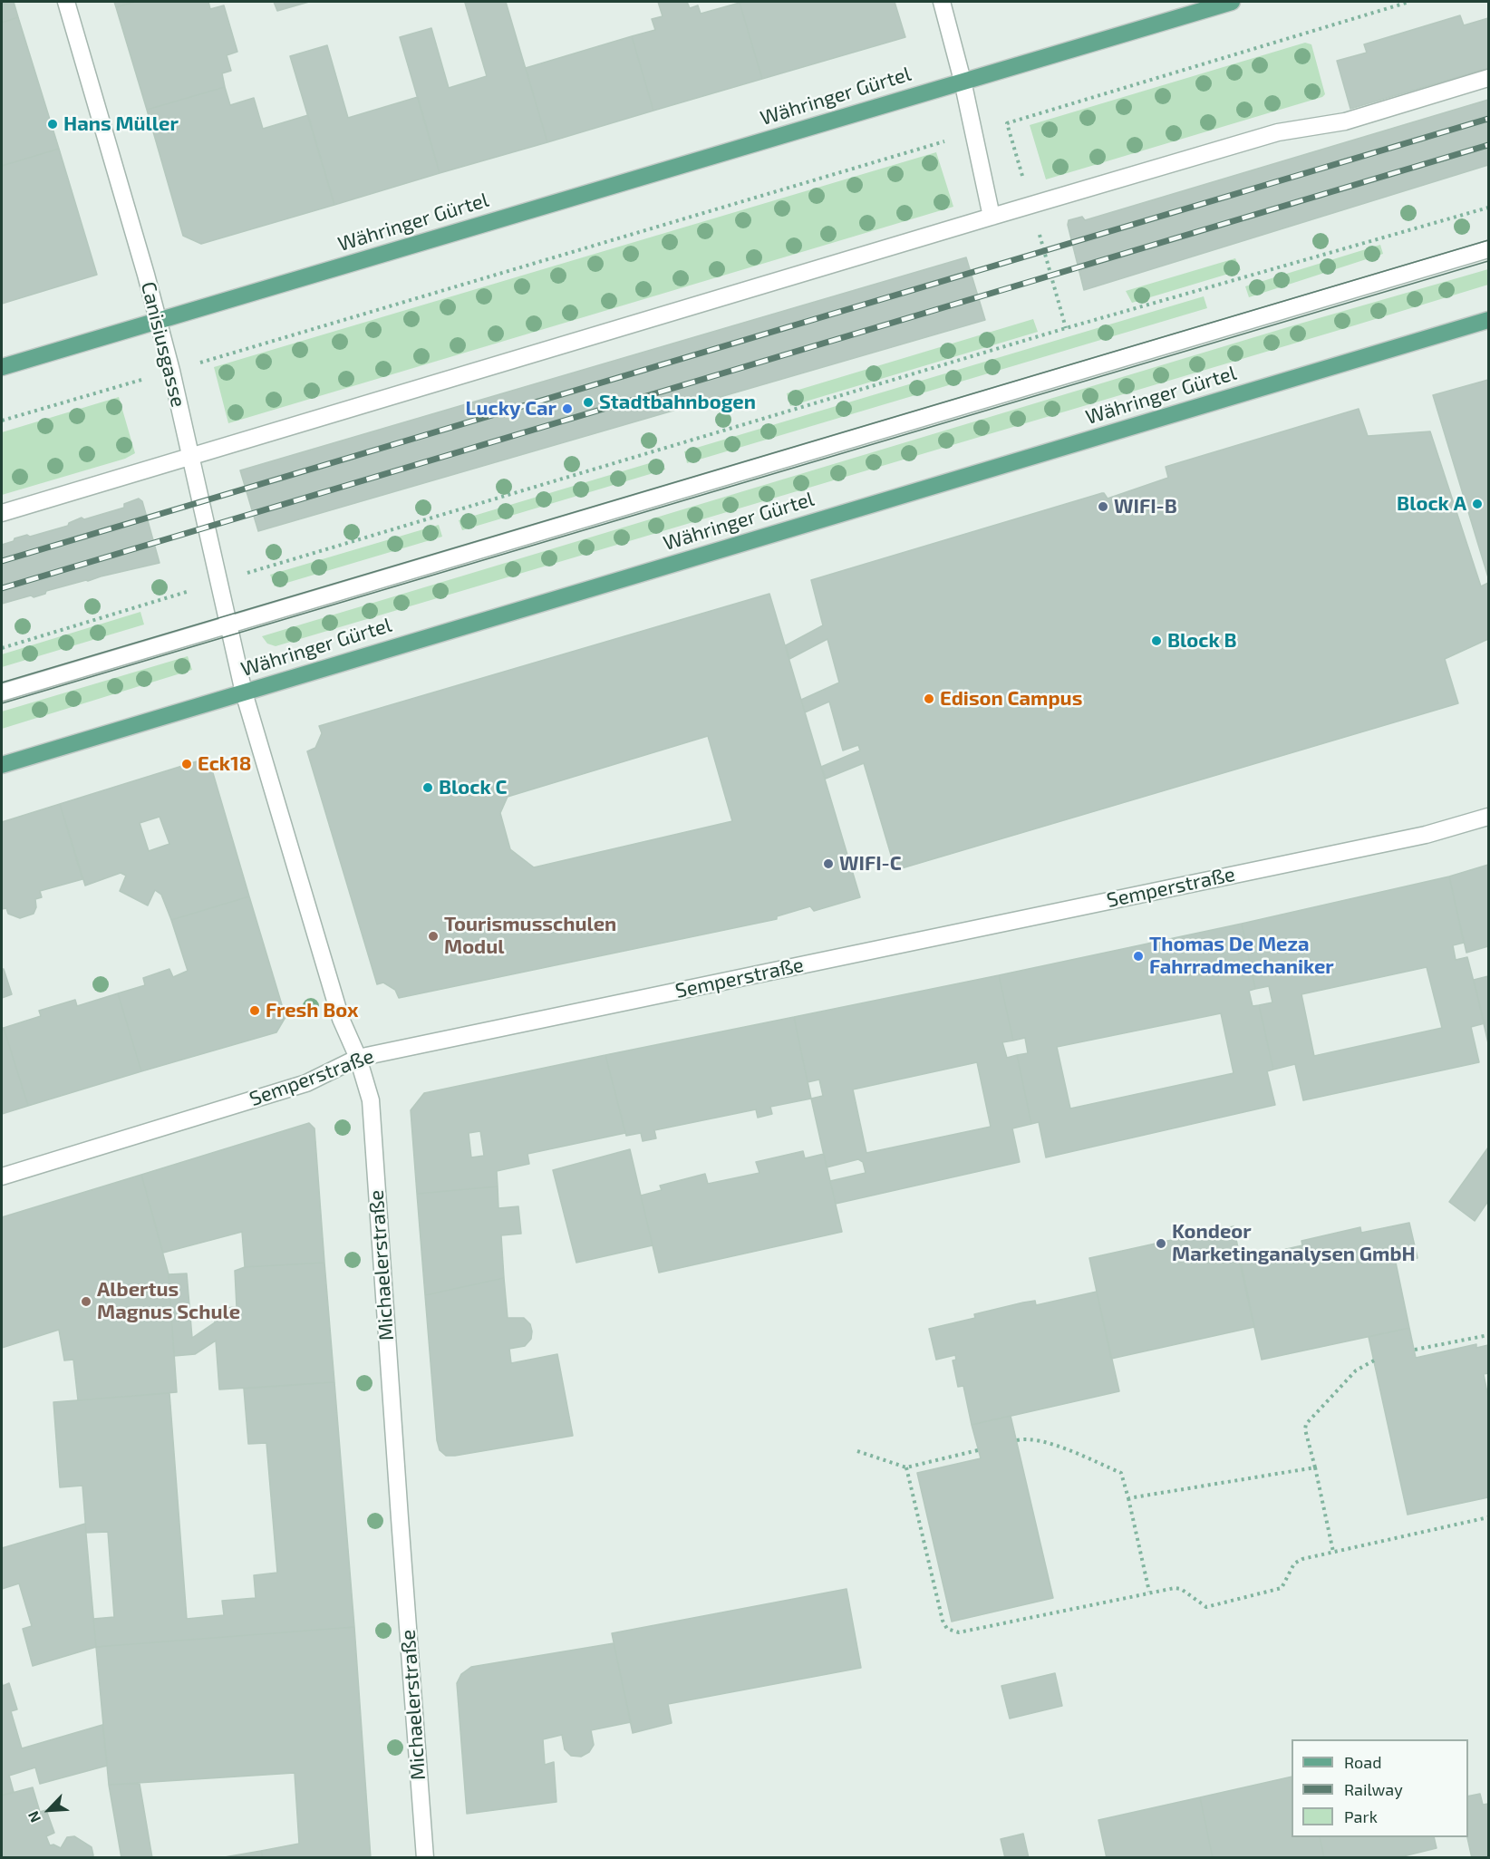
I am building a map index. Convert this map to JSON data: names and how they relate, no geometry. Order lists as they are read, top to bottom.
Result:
{
  "streets": {
    "main road": ["Währinger Gürtel"],
    "street": ["Canisiusgasse", "Semperstraße", "Michaelerstraße"]
  },
  "crossings": [
    ["Währinger Gürtel", "Canisiusgasse"],
    ["Währinger Gürtel", "Michaelerstraße"],
    ["Canisiusgasse", "Michaelerstraße"],
    ["Semperstraße", "Michaelerstraße"]
  ],
  "places": [
    "Hans Müller",
    "Stadtbahnbogen",
    "Lucky Car",
    "Block A",
    "WIFI-B",
    "Block B",
    "Edison Campus",
    "Eck18",
    "Block C",
    "WIFI-C",
    "Tourismusschulen Modul",
    "Thomas De Meza Fahrradmechaniker",
    "Fresh Box",
    "Kondeor Marketinganalysen GmbH",
    "Albertus Magnus Schule"
  ],
  "legend": ["Road", "Railway", "Park"],
  "north": "bottom left"
}
